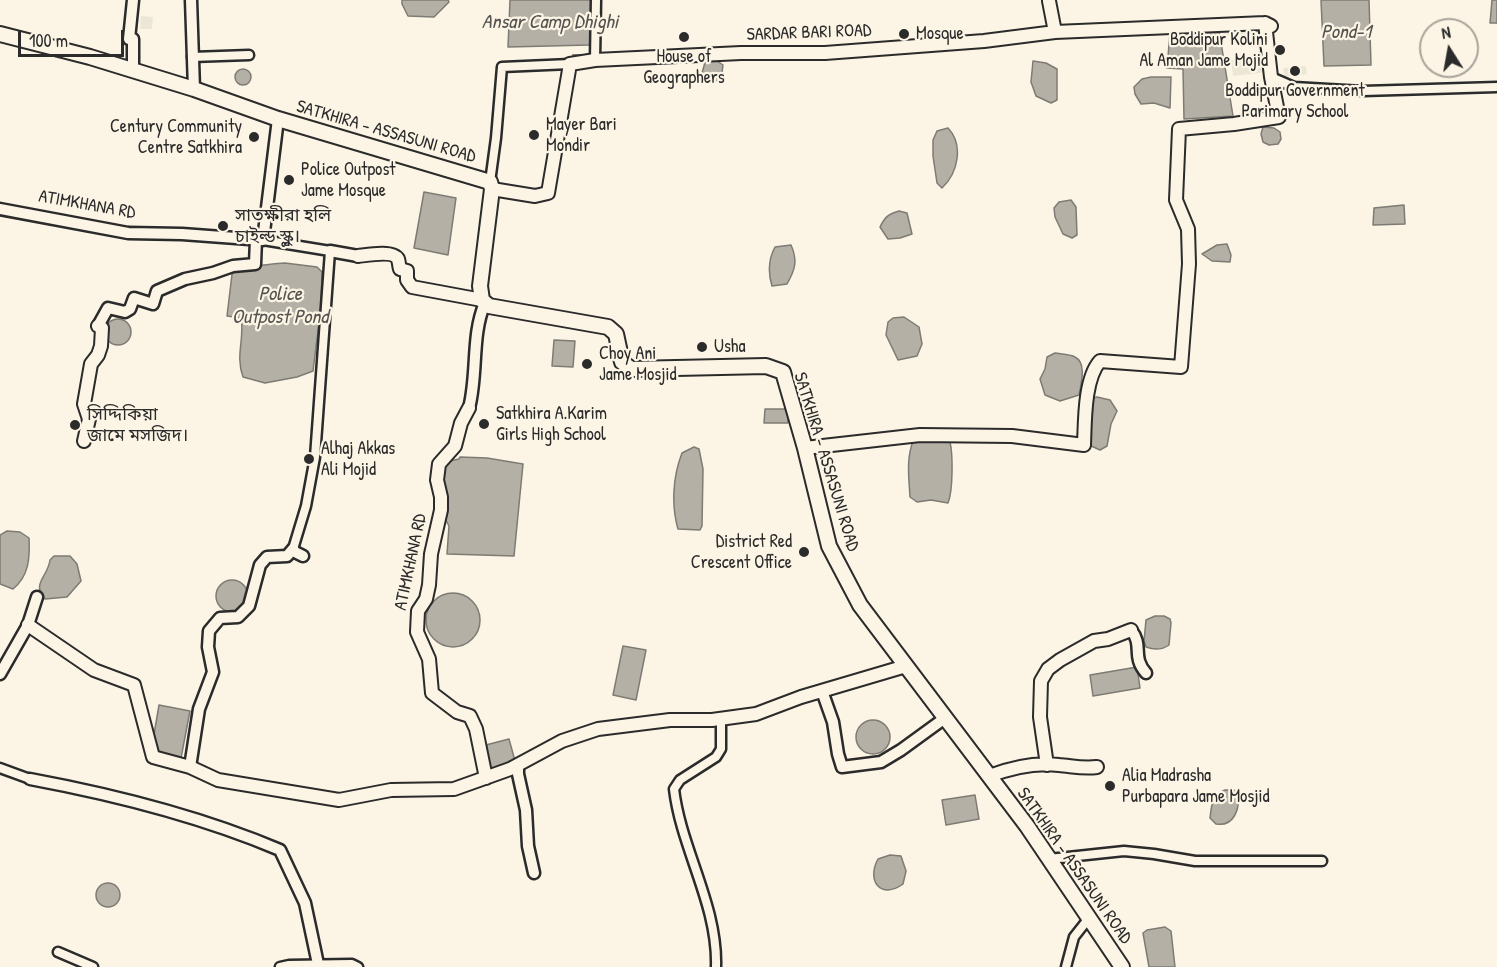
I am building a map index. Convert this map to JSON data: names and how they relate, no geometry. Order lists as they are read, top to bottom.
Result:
{
  "streets": {
    "main road": ["SARDAR BARI ROAD", "SATKHIRA - ASSASUNI ROAD", "ATIMKHANA RD"]
  },
  "crossings": [
    ["SATKHIRA - ASSASUNI ROAD", "ATIMKHANA RD"]
  ],
  "water": ["Ansar Camp Dhighi", "Pond-1", "Police Outpost Pond"],
  "places": [
    "Mosque",
    "House of Geographers",
    "Boddipur Kolini Al Aman Jame Mojid",
    "Boddipur Government Parimary School",
    "Mayer Bari Mondir",
    "Century Community Centre Satkhira",
    "Police Outpost Jame Mosque",
    "সাতক্ষীরা হলি চাইল্ড স্কুল।",
    "Usha",
    "Choy Ani Jame Mosjid",
    "Satkhira A.Karim Girls High School",
    "সিদ্দিকিয়া জামে মসজিদ।",
    "Alhaj Akkas Ali Mojid",
    "District Red Crescent Office",
    "Alia Madrasha Purbapara Jame Mosjid"
  ],
  "scale_bar": "100 m",
  "north": "top"
}
